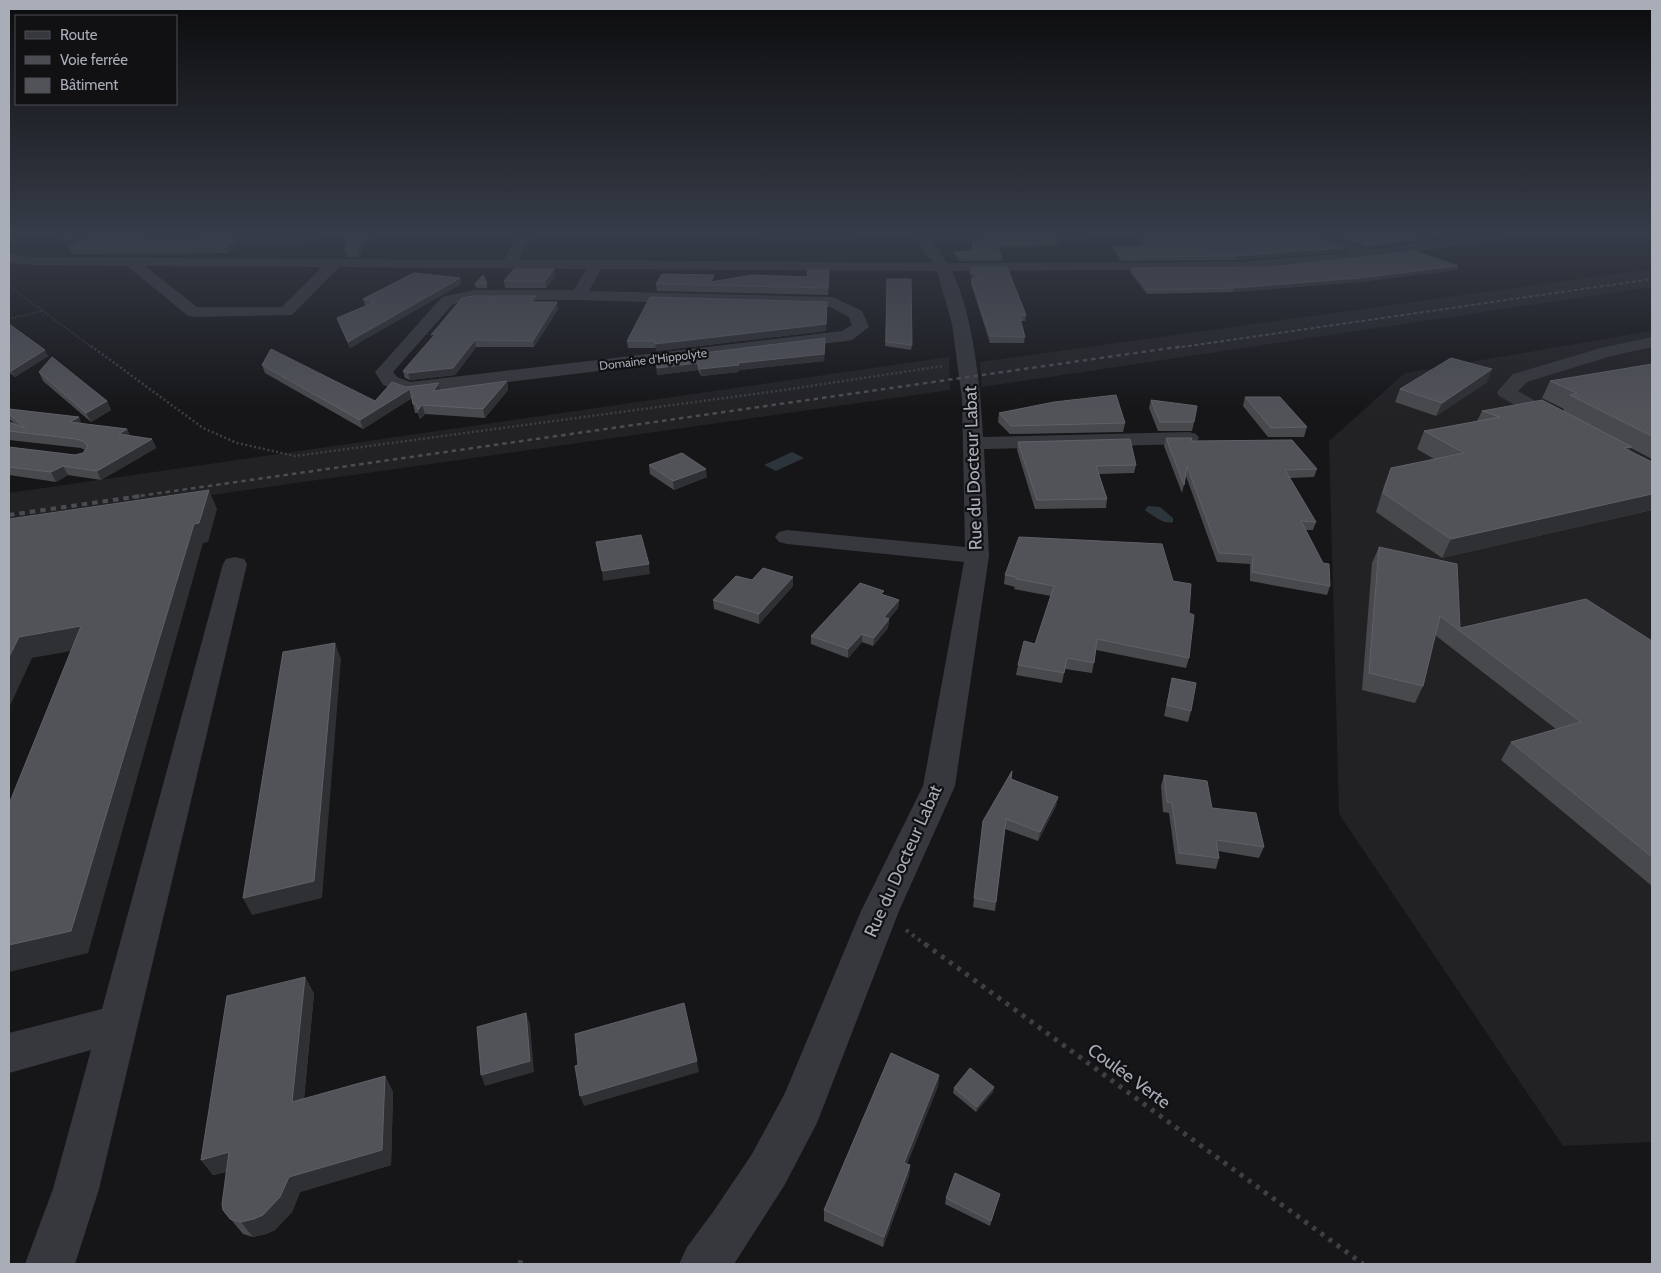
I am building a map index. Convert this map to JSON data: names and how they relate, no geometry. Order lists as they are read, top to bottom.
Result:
{
  "streets": {
    "street": ["Domaine d'Hippolyte", "Rue du Docteur Labat"],
    "path": ["Coulée Verte"]
  },
  "crossings": [
    ["Rue du Docteur Labat", "Coulée Verte"]
  ],
  "legend": ["Route", "Voie ferrée", "Bâtiment"]
}
